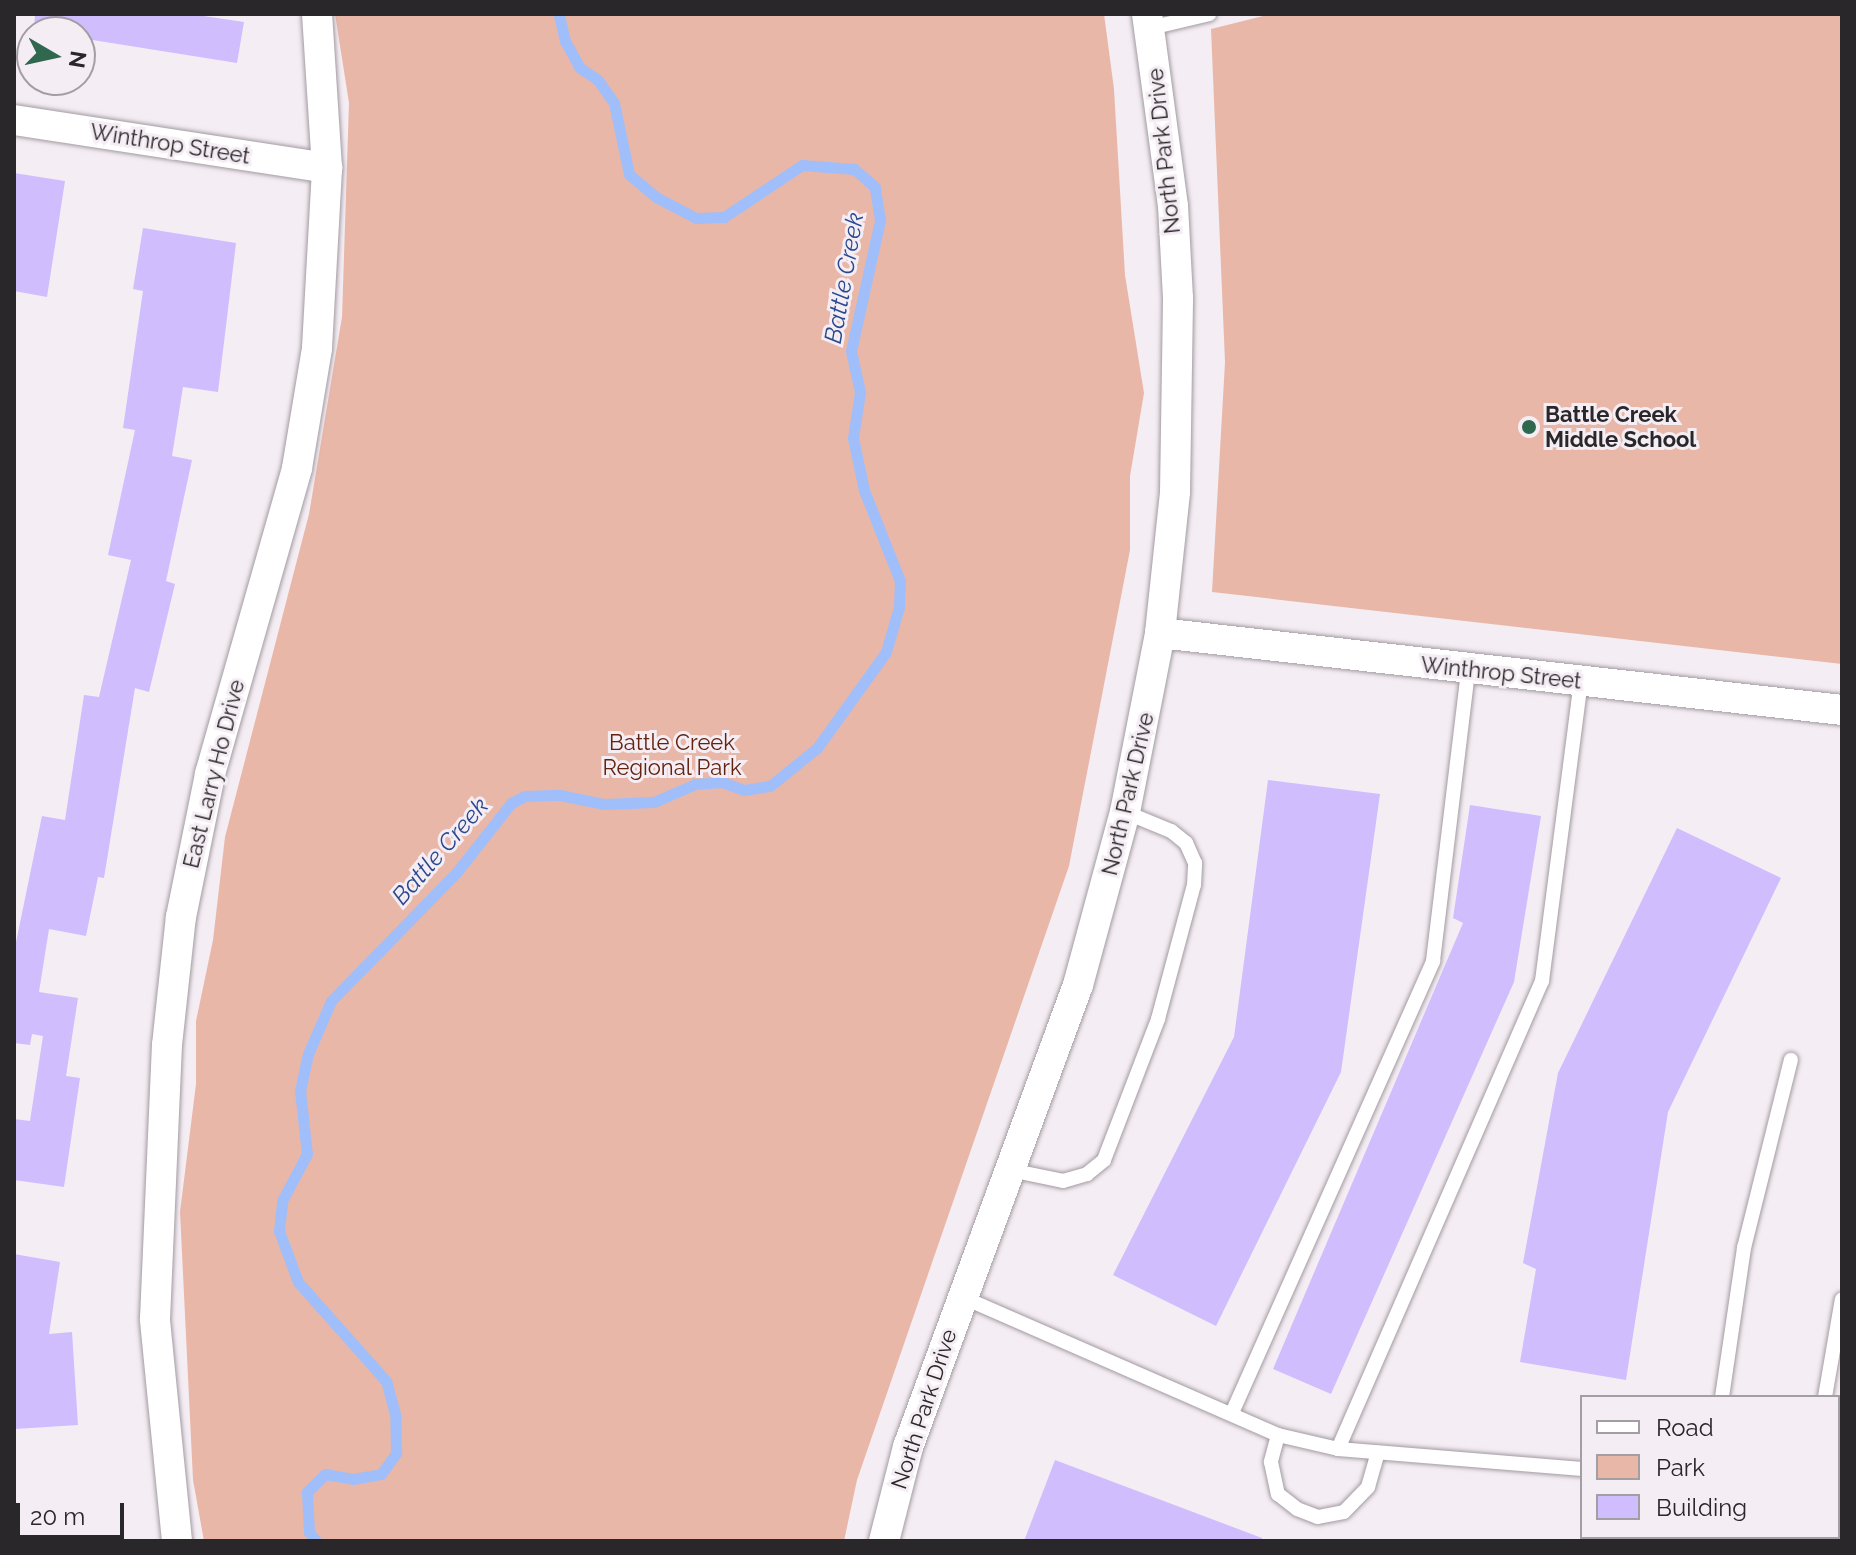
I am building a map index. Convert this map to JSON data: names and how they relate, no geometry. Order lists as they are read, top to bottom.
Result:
{
  "streets": {
    "street": ["Winthrop Street", "North Park Drive", "East Larry Ho Drive"]
  },
  "crossings": [
    ["Winthrop Street", "North Park Drive"],
    ["Winthrop Street", "East Larry Ho Drive"]
  ],
  "water": ["Battle Creek"],
  "parks": ["Battle Creek Regional Park"],
  "places": ["Battle Creek Middle School"],
  "legend": ["Road", "Park", "Building"],
  "scale_bar": "20 m",
  "north": "right"
}
